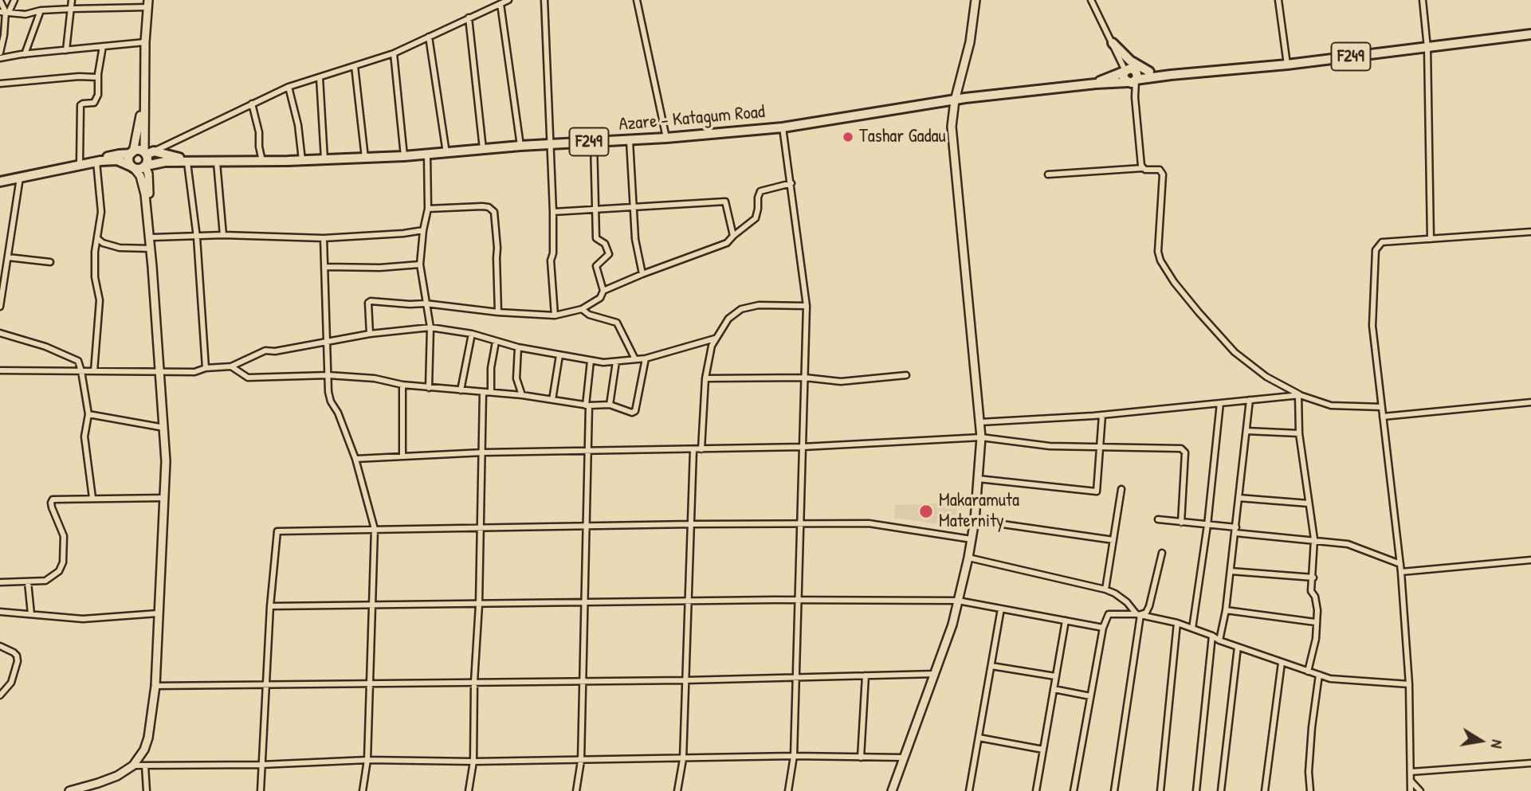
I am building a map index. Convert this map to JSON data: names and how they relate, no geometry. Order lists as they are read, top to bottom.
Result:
{
  "streets": {
    "main road": ["F249", "Azare - Katagum Road"]
  },
  "places": ["Tashar Gadau", "Makaramuta Maternity"],
  "north": "right"
}
